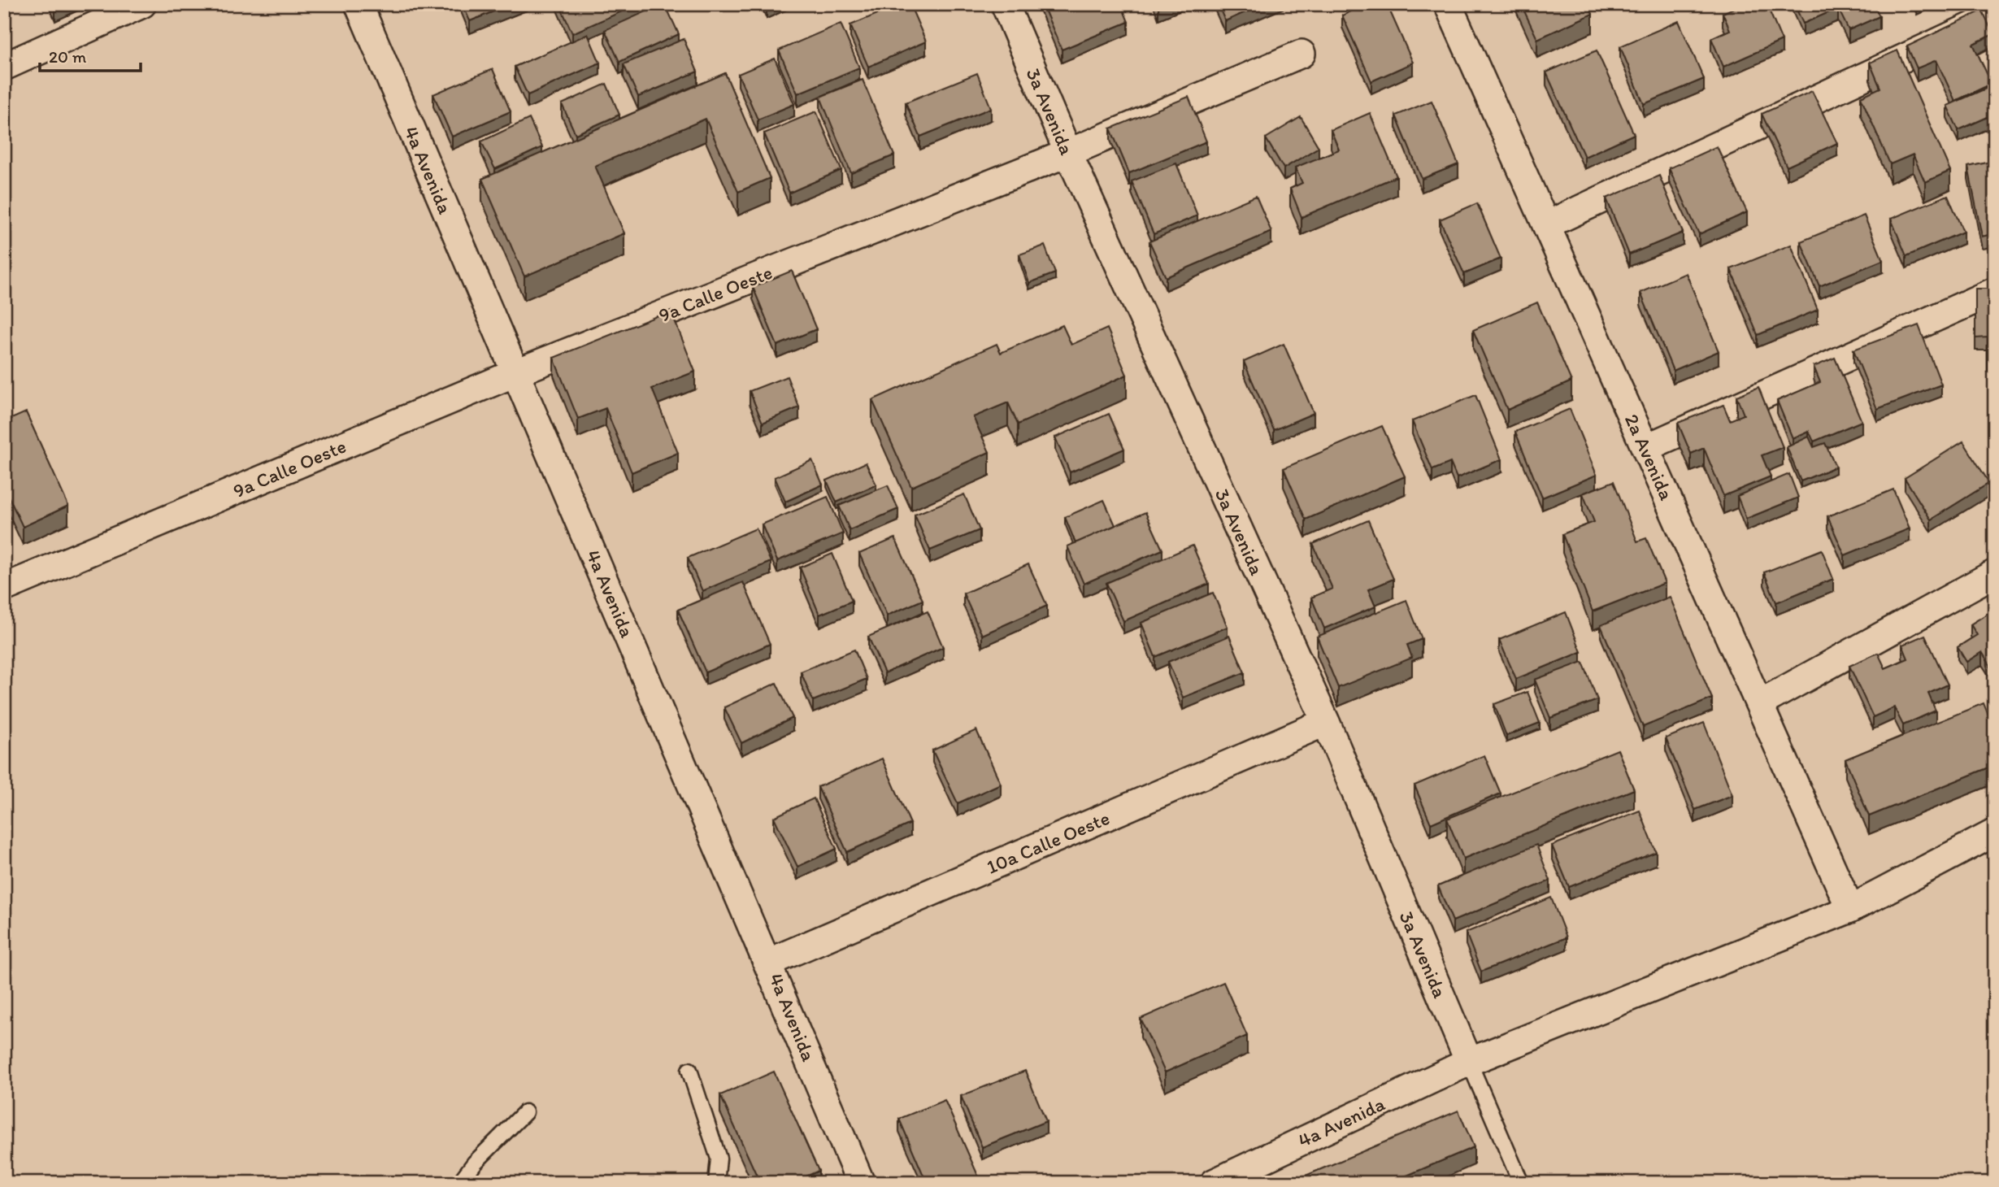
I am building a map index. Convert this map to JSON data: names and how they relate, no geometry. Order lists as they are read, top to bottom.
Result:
{
  "streets": {
    "street": [
      "3a Avenida",
      "4a Avenida",
      "9a Calle Oeste",
      "2a Avenida",
      "10a Calle Oeste"
    ]
  },
  "crossings": [
    ["3a Avenida", "4a Avenida"],
    ["3a Avenida", "9a Calle Oeste"],
    ["3a Avenida", "10a Calle Oeste"],
    ["4a Avenida", "9a Calle Oeste"],
    ["4a Avenida", "2a Avenida"],
    ["4a Avenida", "10a Calle Oeste"]
  ],
  "scale_bar": "20 m"
}
